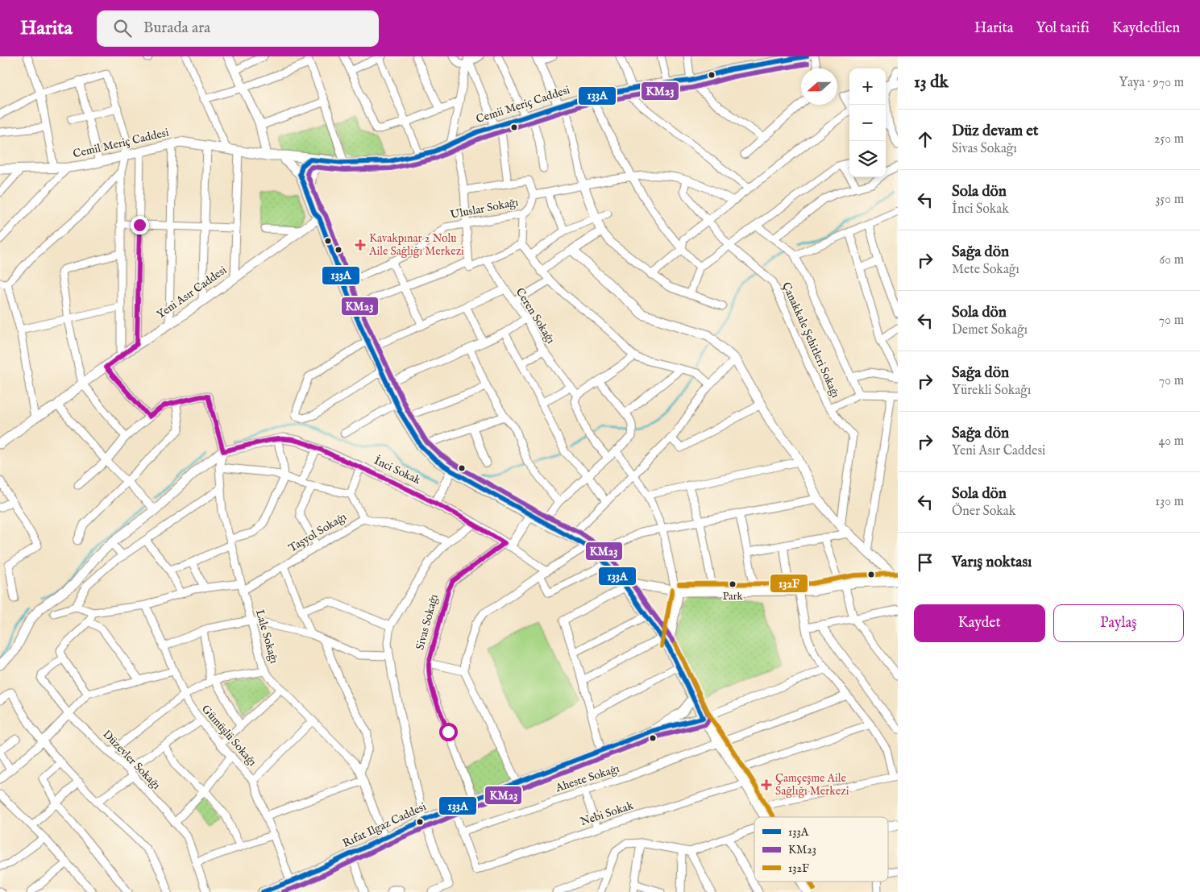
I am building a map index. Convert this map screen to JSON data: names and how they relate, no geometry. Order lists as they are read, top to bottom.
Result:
{
  "streets": {
    "street": [
      "Cemii Meriç Caddesi",
      "Cemil Meriç Caddesi",
      "Uluslar Sokağı",
      "Yeni Asır Caddesi",
      "Ceren Sokağı",
      "Çanakkale Şehitleri Sokağı",
      "İnci Sokak",
      "Taşyol Sokağı",
      "Sivas Sokağı",
      "Lale Sokağı",
      "Gümüşlü Sokağı",
      "Düzevler Sokağı",
      "Aheste Sokağı",
      "Nebi Sokak",
      "Rıfat Ilgaz Caddesi"
    ]
  },
  "crossings": [
    ["Uluslar Sokağı", "Çanakkale Şehitleri Sokağı"],
    ["İnci Sokak", "Sivas Sokağı"],
    ["İnci Sokak", "Lale Sokağı"],
    ["Taşyol Sokağı", "Lale Sokağı"],
    ["Sivas Sokağı", "Rıfat Ilgaz Caddesi"],
    ["Lale Sokağı", "Rıfat Ilgaz Caddesi"],
    ["Gümüşlü Sokağı", "Rıfat Ilgaz Caddesi"],
    ["Aheste Sokağı", "Nebi Sokak"]
  ],
  "places": {
    "health": ["Kavakpınar 2 Nolu Aile Sağlığı Merkezi", "Çamçeşme Aile Sağlığı Merkezi"],
    "other": ["Park"]
  },
  "lines": ["transit line 133A", "transit line KM23", "transit line 132F"],
  "legend": ["133A", "KM23", "132F"],
  "north": "left",
  "page": {
    "header": "Harita",
    "search": "Burada ara",
    "nav": ["Harita", "Yol tarifi", "Kaydedilen"],
    "heading": ["13 dk", "Yaya · 970 m"],
    "map_buttons": ["+", "−"],
    "list": [
      ["Düz devam et", "Sivas Sokağı", "250 m"],
      ["Sola dön", "İnci Sokak", "350 m"],
      ["Sağa dön", "Mete Sokağı", "60 m"],
      ["Sola dön", "Demet Sokağı", "70 m"],
      ["Sağa dön", "Yürekli Sokağı", "70 m"],
      ["Sağa dön", "Yeni Asır Caddesi", "40 m"],
      ["Sola dön", "Öner Sokak", "130 m"],
      "Varış noktası"
    ],
    "buttons": ["Kaydet", "Paylaş"]
  }
}
